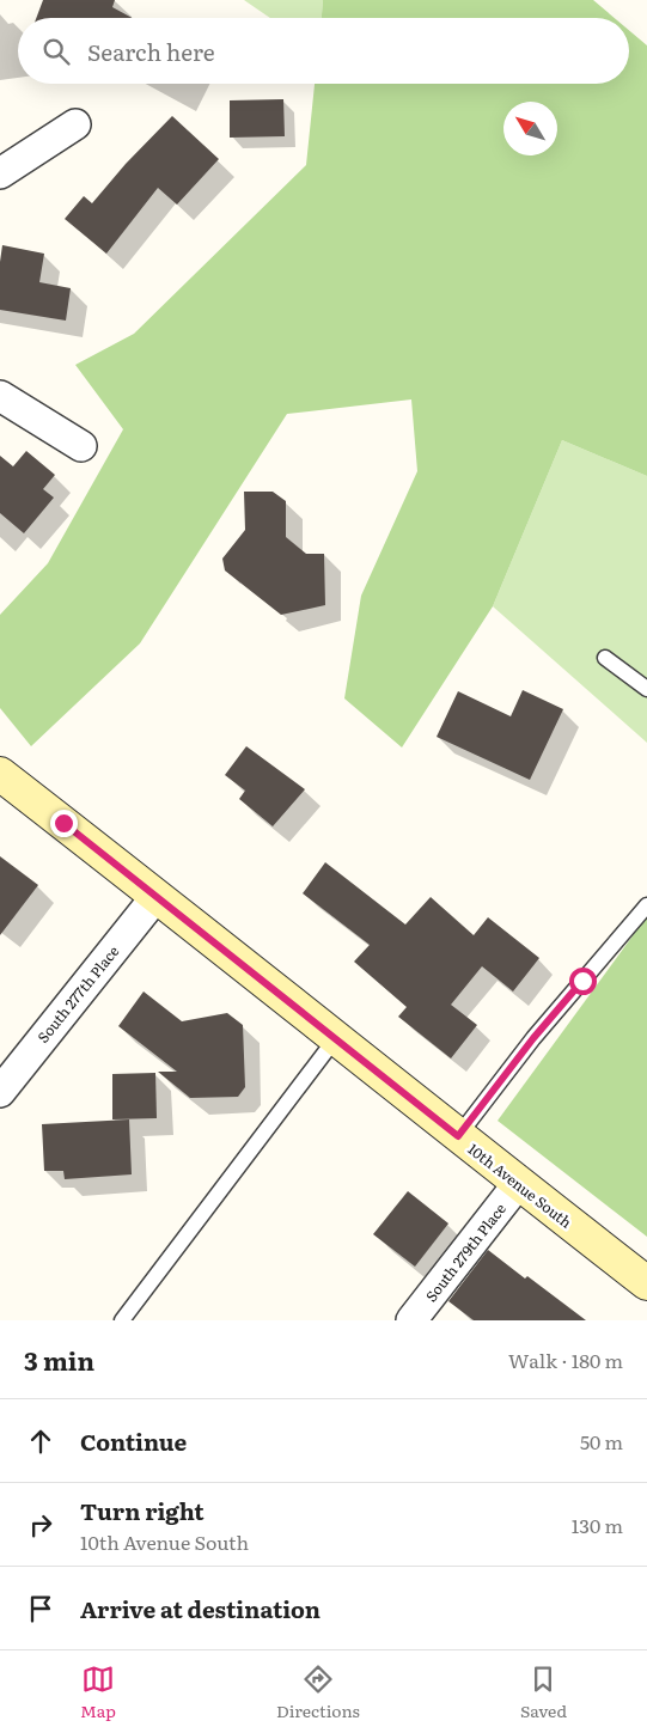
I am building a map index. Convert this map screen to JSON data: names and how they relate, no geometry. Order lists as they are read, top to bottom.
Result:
{
  "streets": {
    "main road": ["10th Avenue South"],
    "street": ["South 277th Place", "South 279th Place"]
  },
  "crossings": [
    ["South 277th Place", "10th Avenue South"],
    ["10th Avenue South", "South 279th Place"]
  ],
  "north": "top left",
  "page": {
    "search": "Search here",
    "heading": ["3 min", "Walk · 180 m"],
    "list": [
      ["Continue", "50 m"],
      ["Turn right", "10th Avenue South", "130 m"],
      "Arrive at destination"
    ],
    "nav": ["Map", "Directions", "Saved"]
  }
}
